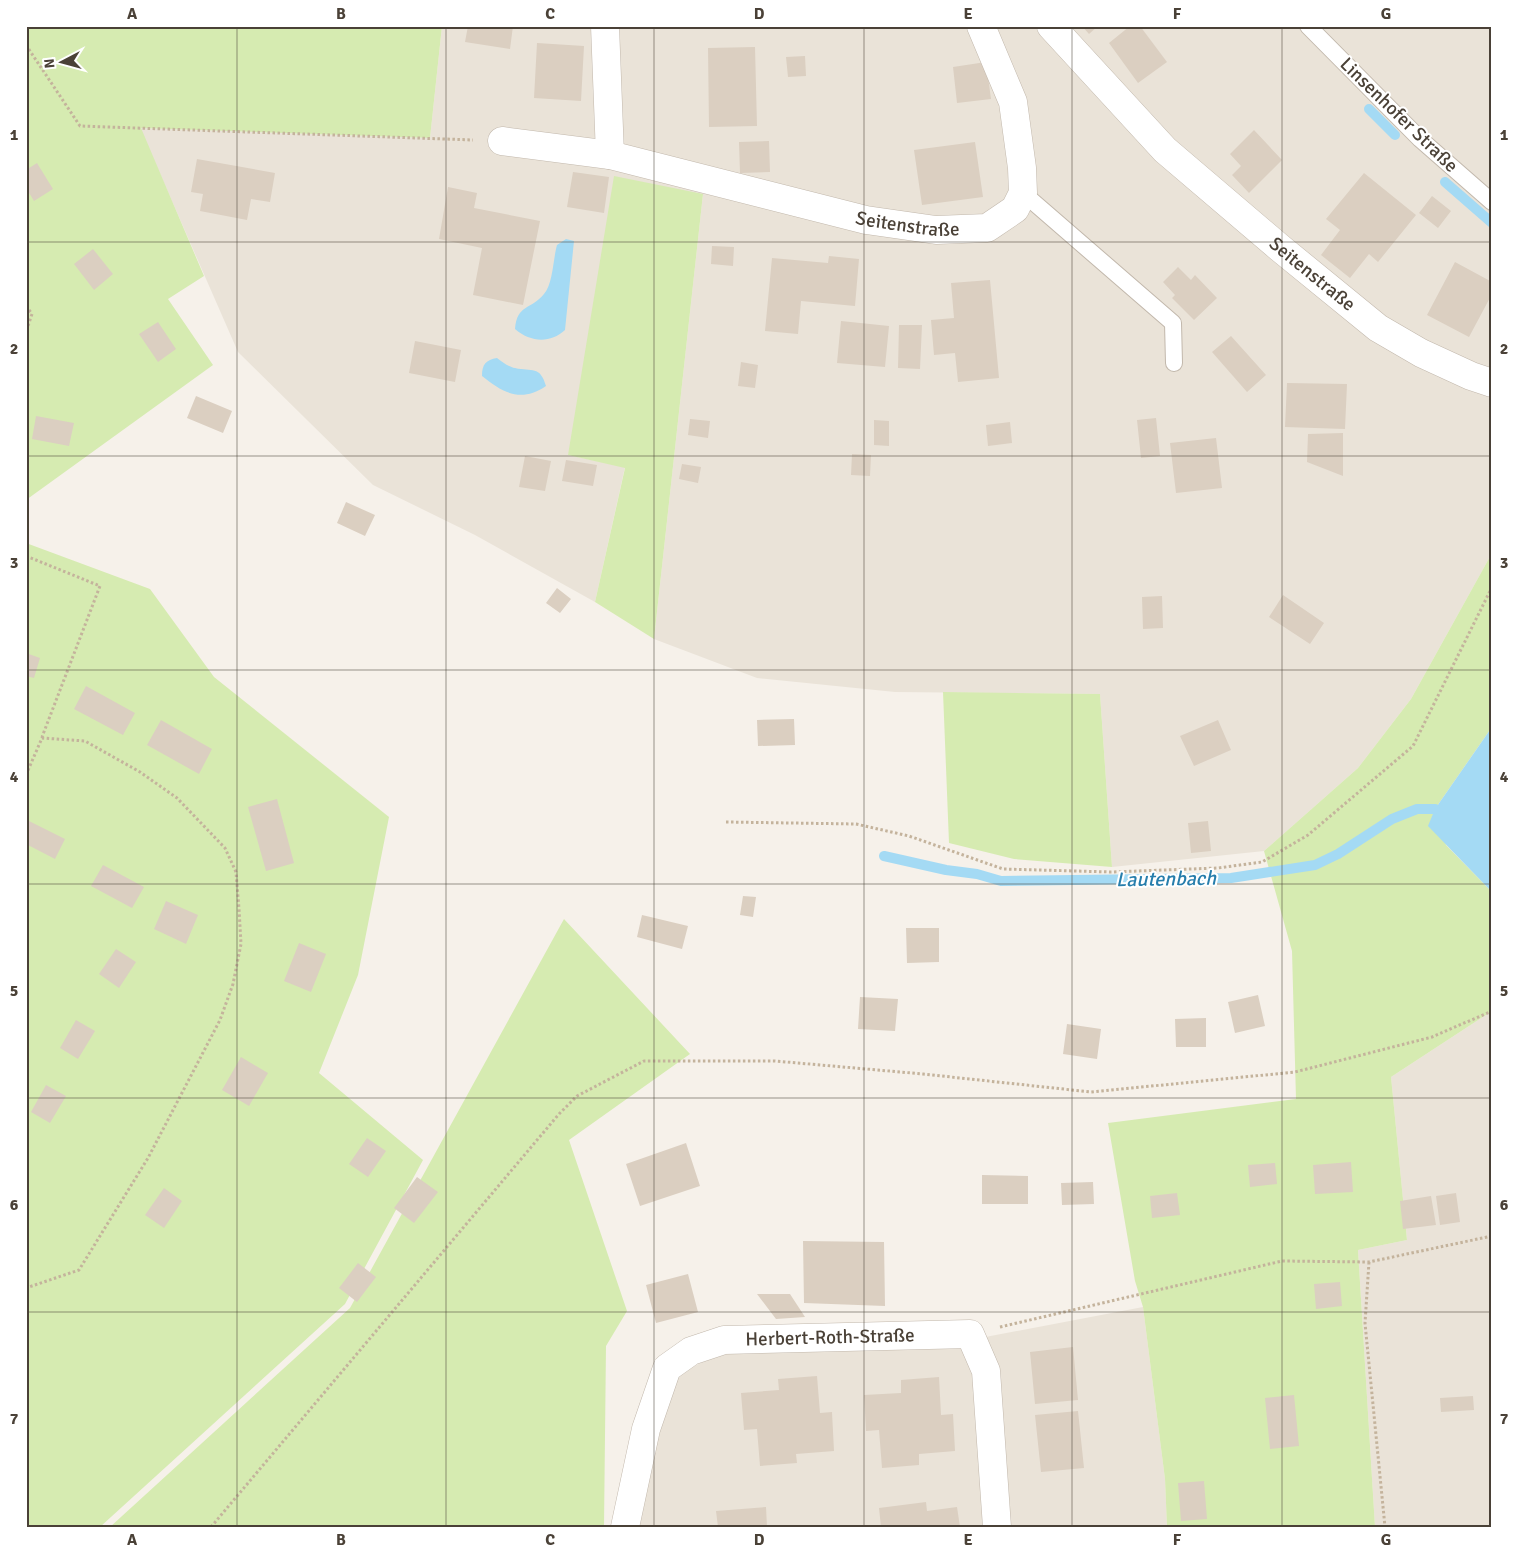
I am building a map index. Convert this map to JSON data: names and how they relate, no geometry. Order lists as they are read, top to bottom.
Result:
{
  "streets": {
    "street": ["Seitenstraße", "Herbert-Roth-Straße"],
    "lane": ["Linsenhofer Straße"]
  },
  "water": ["Lautenbach"],
  "north": "left",
  "grid": {
    "columns": [
      "A",
      "B",
      "C",
      "D",
      "E",
      "F",
      "G"
    ],
    "rows": [
      "1",
      "2",
      "3",
      "4",
      "5",
      "6",
      "7"
    ]
  }
}
